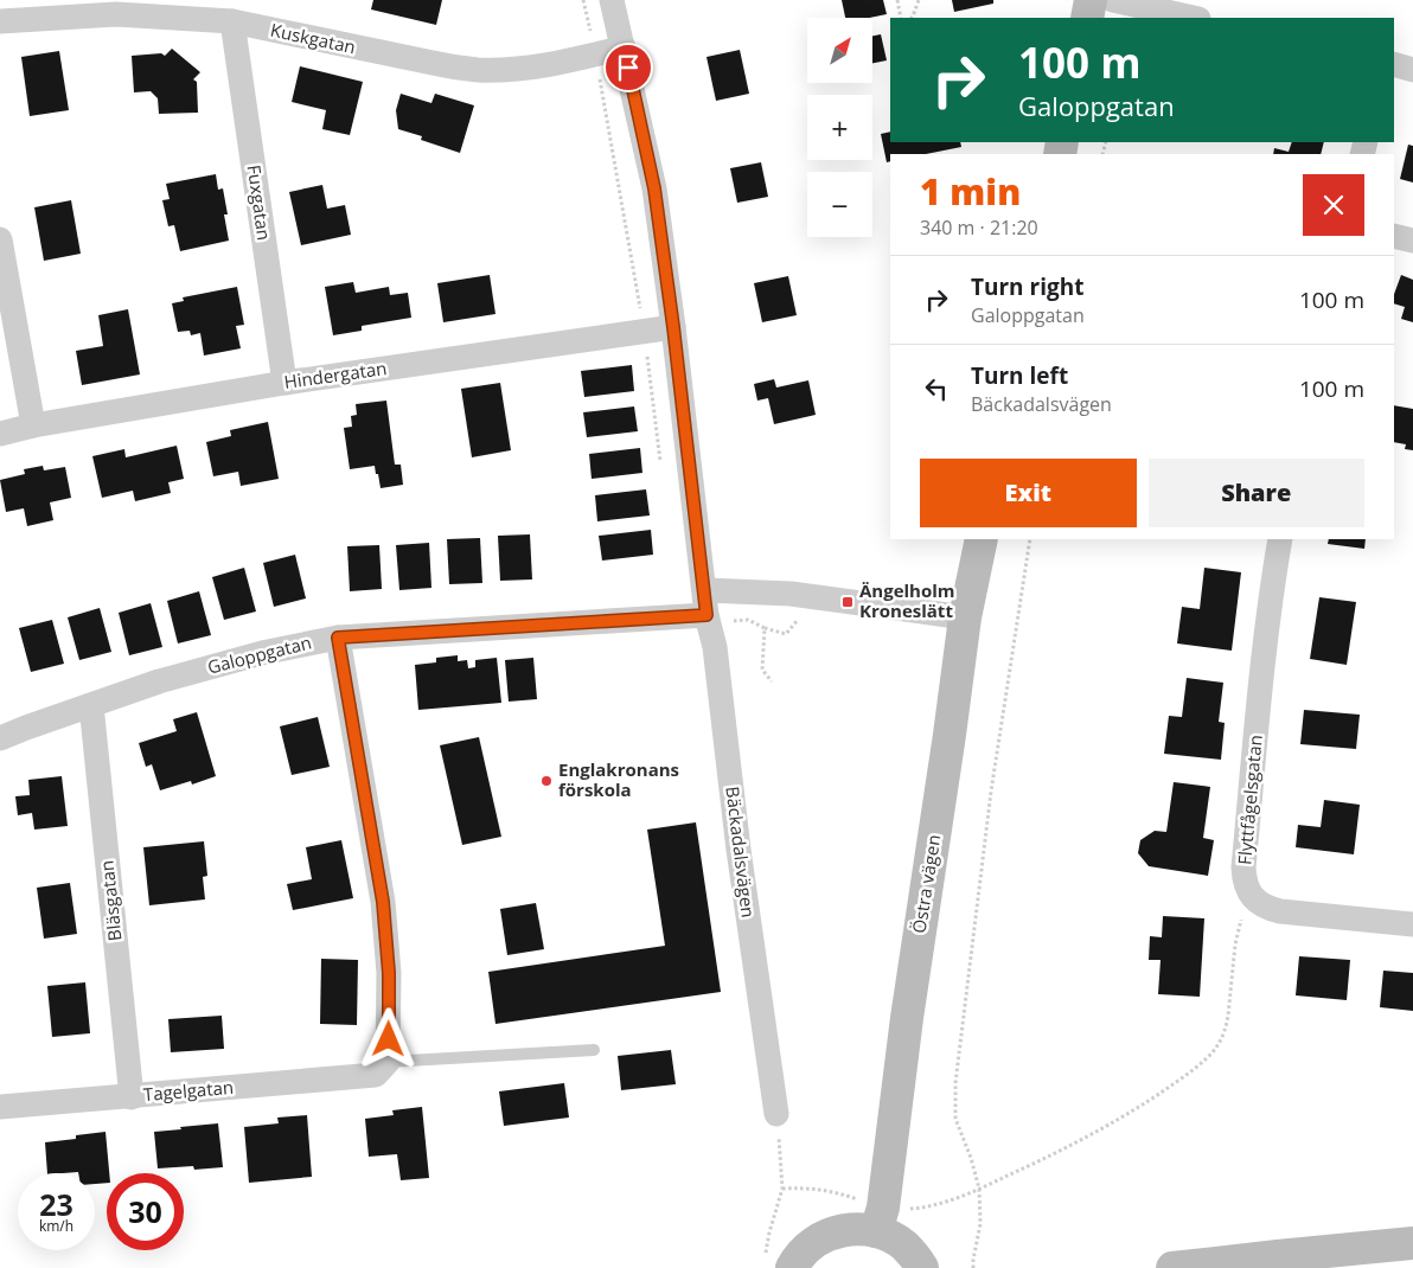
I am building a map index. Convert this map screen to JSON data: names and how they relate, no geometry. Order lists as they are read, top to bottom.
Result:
{
  "streets": {
    "main road": ["Östra vägen"],
    "street": [
      "Kuskgatan",
      "Fuxgatan",
      "Hindergatan",
      "Galoppgatan",
      "Flyttfågelsgatan",
      "Bäckadalsvägen",
      "Bläsgatan",
      "Tagelgatan"
    ]
  },
  "crossings": [
    ["Kuskgatan", "Fuxgatan"],
    ["Kuskgatan", "Bäckadalsvägen"],
    ["Fuxgatan", "Hindergatan"],
    ["Hindergatan", "Bäckadalsvägen"],
    ["Galoppgatan", "Bäckadalsvägen"],
    ["Galoppgatan", "Bläsgatan"],
    ["Bläsgatan", "Tagelgatan"]
  ],
  "places": {
    "transit": ["Ängelholm Kroneslätt"],
    "other": ["Englakronans förskola"]
  },
  "north": "top right",
  "page": {
    "map_buttons": ["+", "−"],
    "turn": ["100 m", "Galoppgatan"],
    "heading": ["1 min", "340 m · 21:20"],
    "list": [
      {
        "name": "Turn right",
        "note": "Galoppgatan",
        "value": "100 m"
      },
      {
        "name": "Turn left",
        "note": "Bäckadalsvägen",
        "value": "100 m"
      }
    ],
    "buttons": ["Exit", "Share"],
    "speed": "23 km/h",
    "limit": "30"
  }
}
